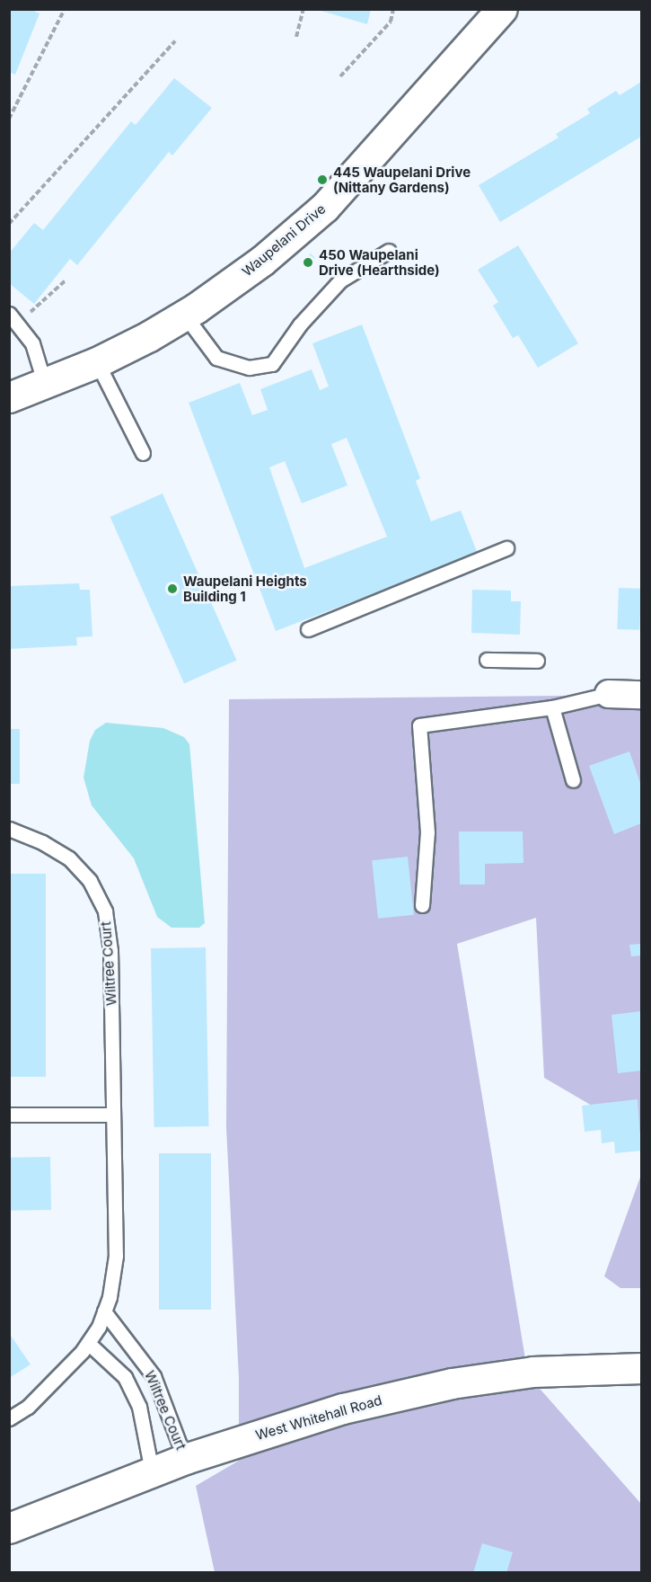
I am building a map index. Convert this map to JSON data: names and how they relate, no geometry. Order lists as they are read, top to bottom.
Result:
{
  "streets": {
    "main road": ["Waupelani Drive", "West Whitehall Road"],
    "lane": ["Wiltree Court"]
  },
  "crossings": [
    ["Wiltree Court", "West Whitehall Road"]
  ],
  "places": ["445 Waupelani Drive (Nittany Gardens)", "450 Waupelani Drive (Hearthside)", "Waupelani Heights Building 1"]
}
